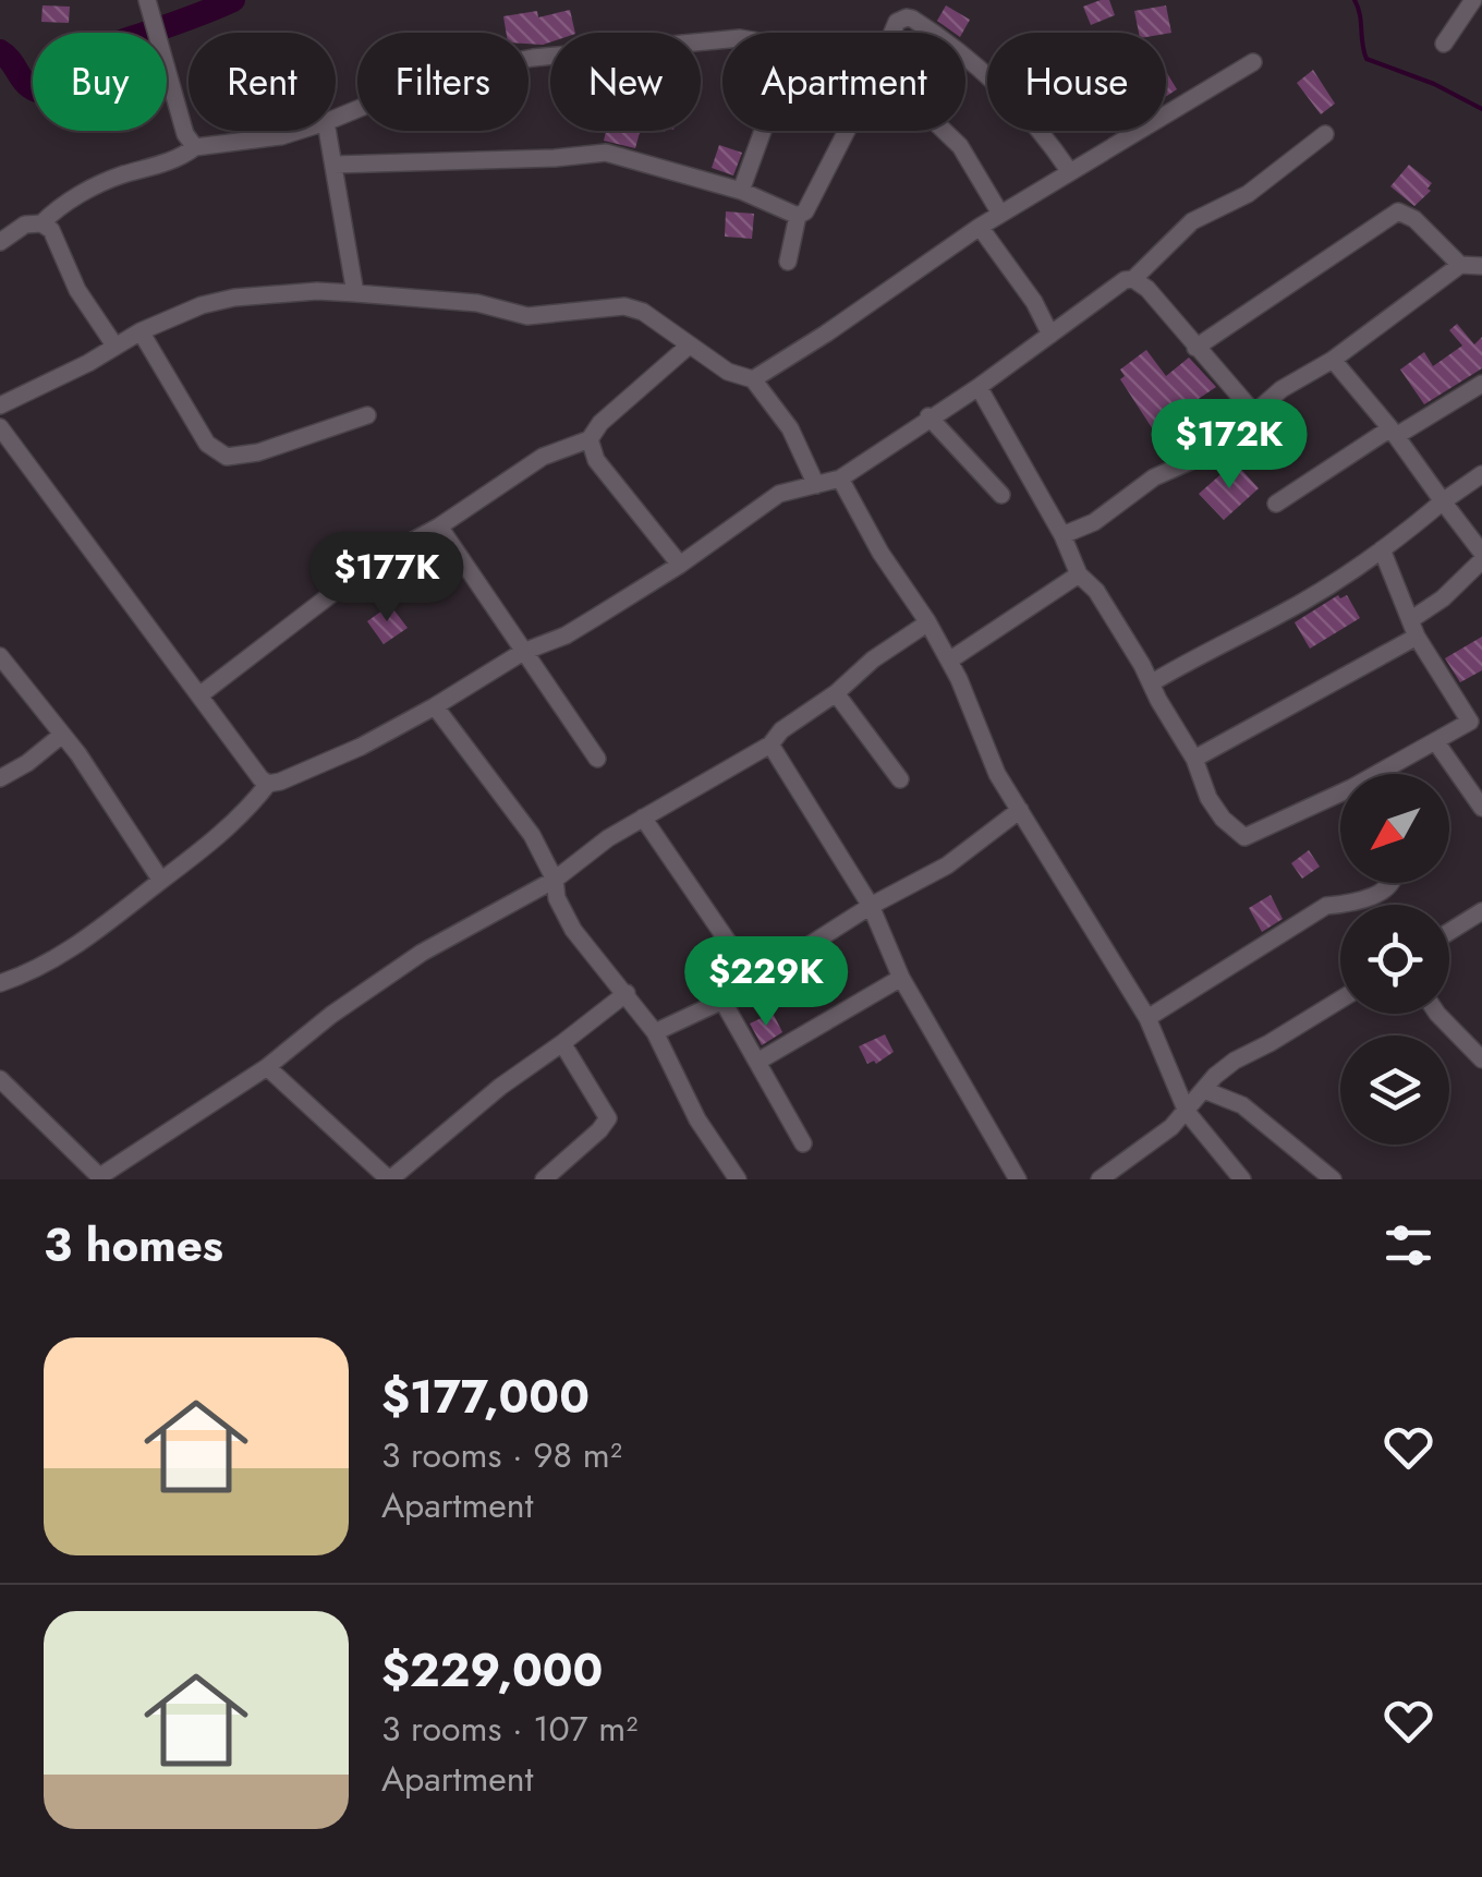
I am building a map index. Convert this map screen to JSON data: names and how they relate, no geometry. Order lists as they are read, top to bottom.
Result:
{
  "north": "bottom left",
  "page": {
    "chip": [
      "Buy",
      "Rent",
      "Filters",
      "New",
      "Apartment",
      "House"
    ],
    "price": ["$172K", "$177K", "$229K"],
    "heading": "3 homes",
    "list": [
      {
        "name": "$177,000",
        "note": "3 rooms · 98 m² · Apartment"
      },
      {
        "name": "$229,000",
        "note": "3 rooms · 107 m² · Apartment"
      }
    ]
  }
}
